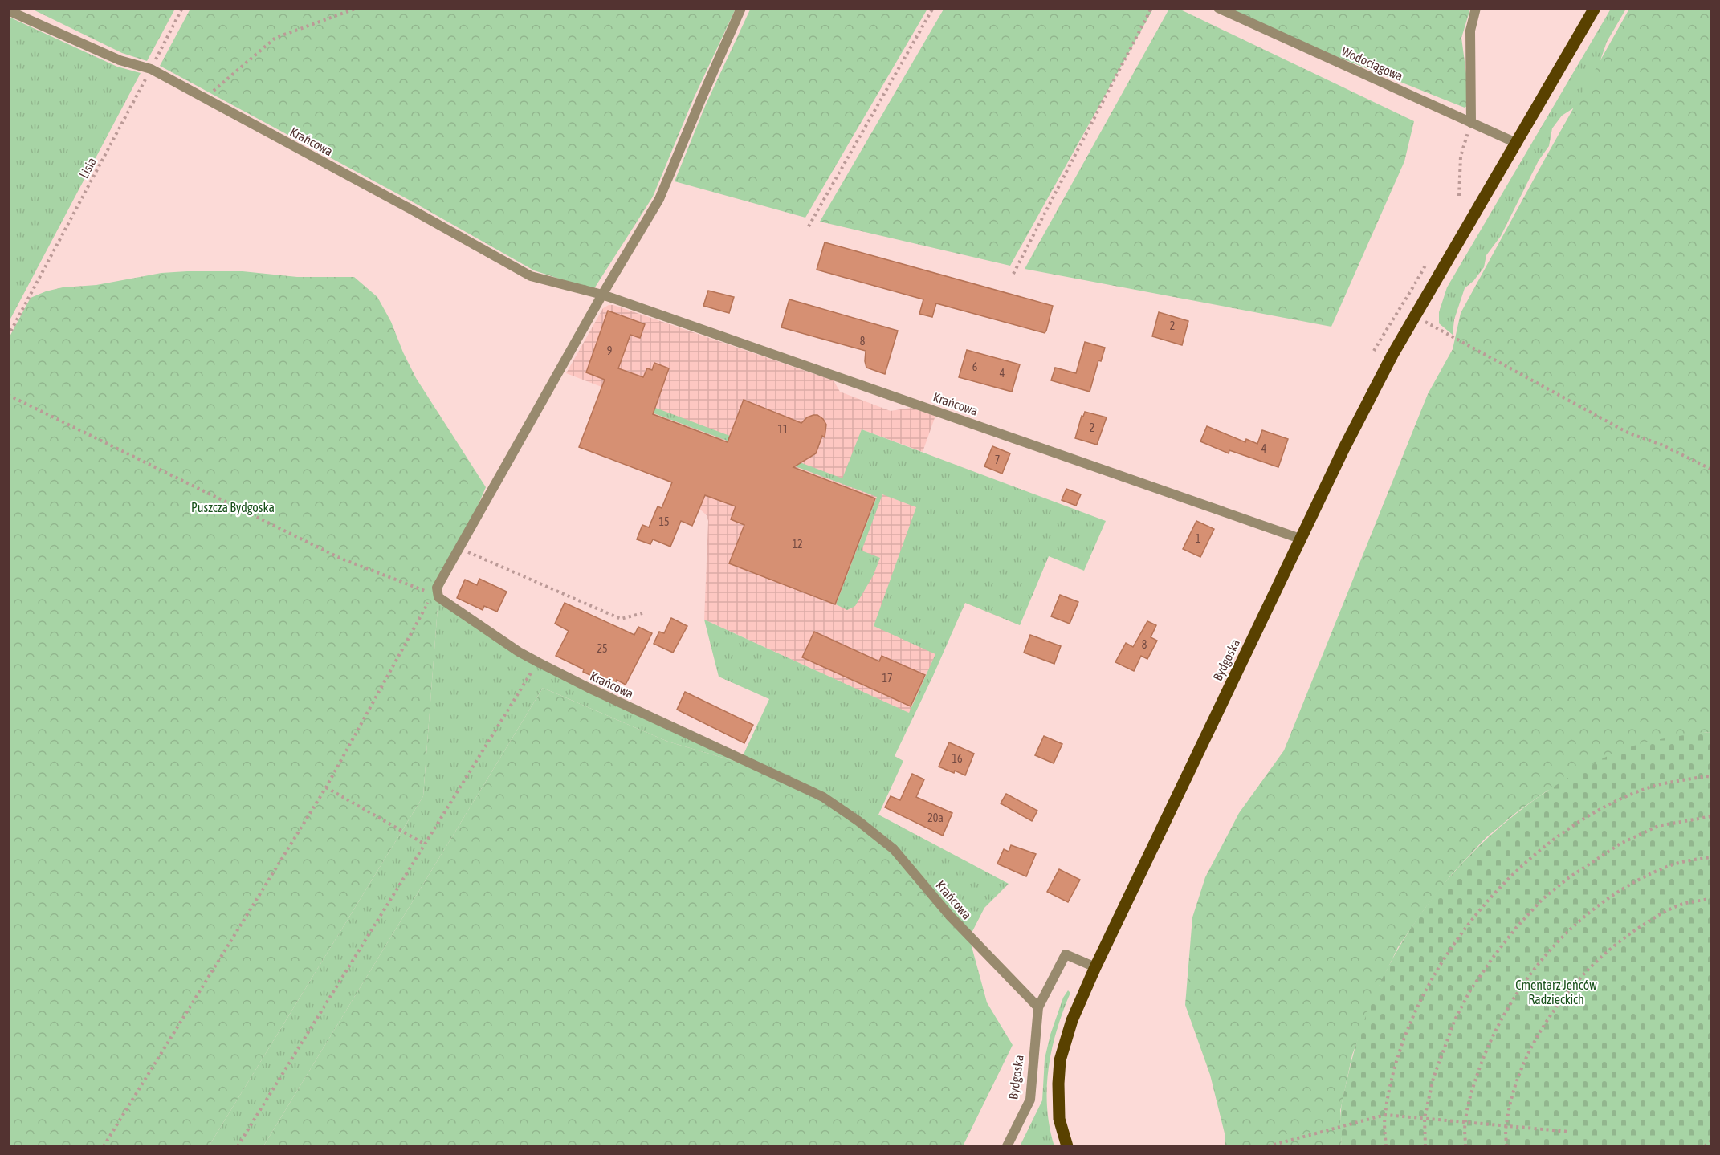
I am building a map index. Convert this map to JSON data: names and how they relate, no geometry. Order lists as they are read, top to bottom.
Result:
{
  "streets": {
    "main road": ["Bydgoska"],
    "street": ["Wodociągowa", "Krańcowa"],
    "path": ["Lisia"]
  },
  "crossings": [
    ["Wodociągowa", "Bydgoska"],
    ["Krańcowa", "Lisia"],
    ["Krańcowa", "Bydgoska"]
  ],
  "parks": ["Puszcza Bydgoska", "Cmentarz Jeńców Radzieckich"],
  "house_numbers": [
    "2",
    "8",
    "9",
    "6",
    "4",
    "2",
    "11",
    "4",
    "7",
    "15",
    "1",
    "12",
    "8",
    "25",
    "17",
    "16",
    "20a"
  ]
}
